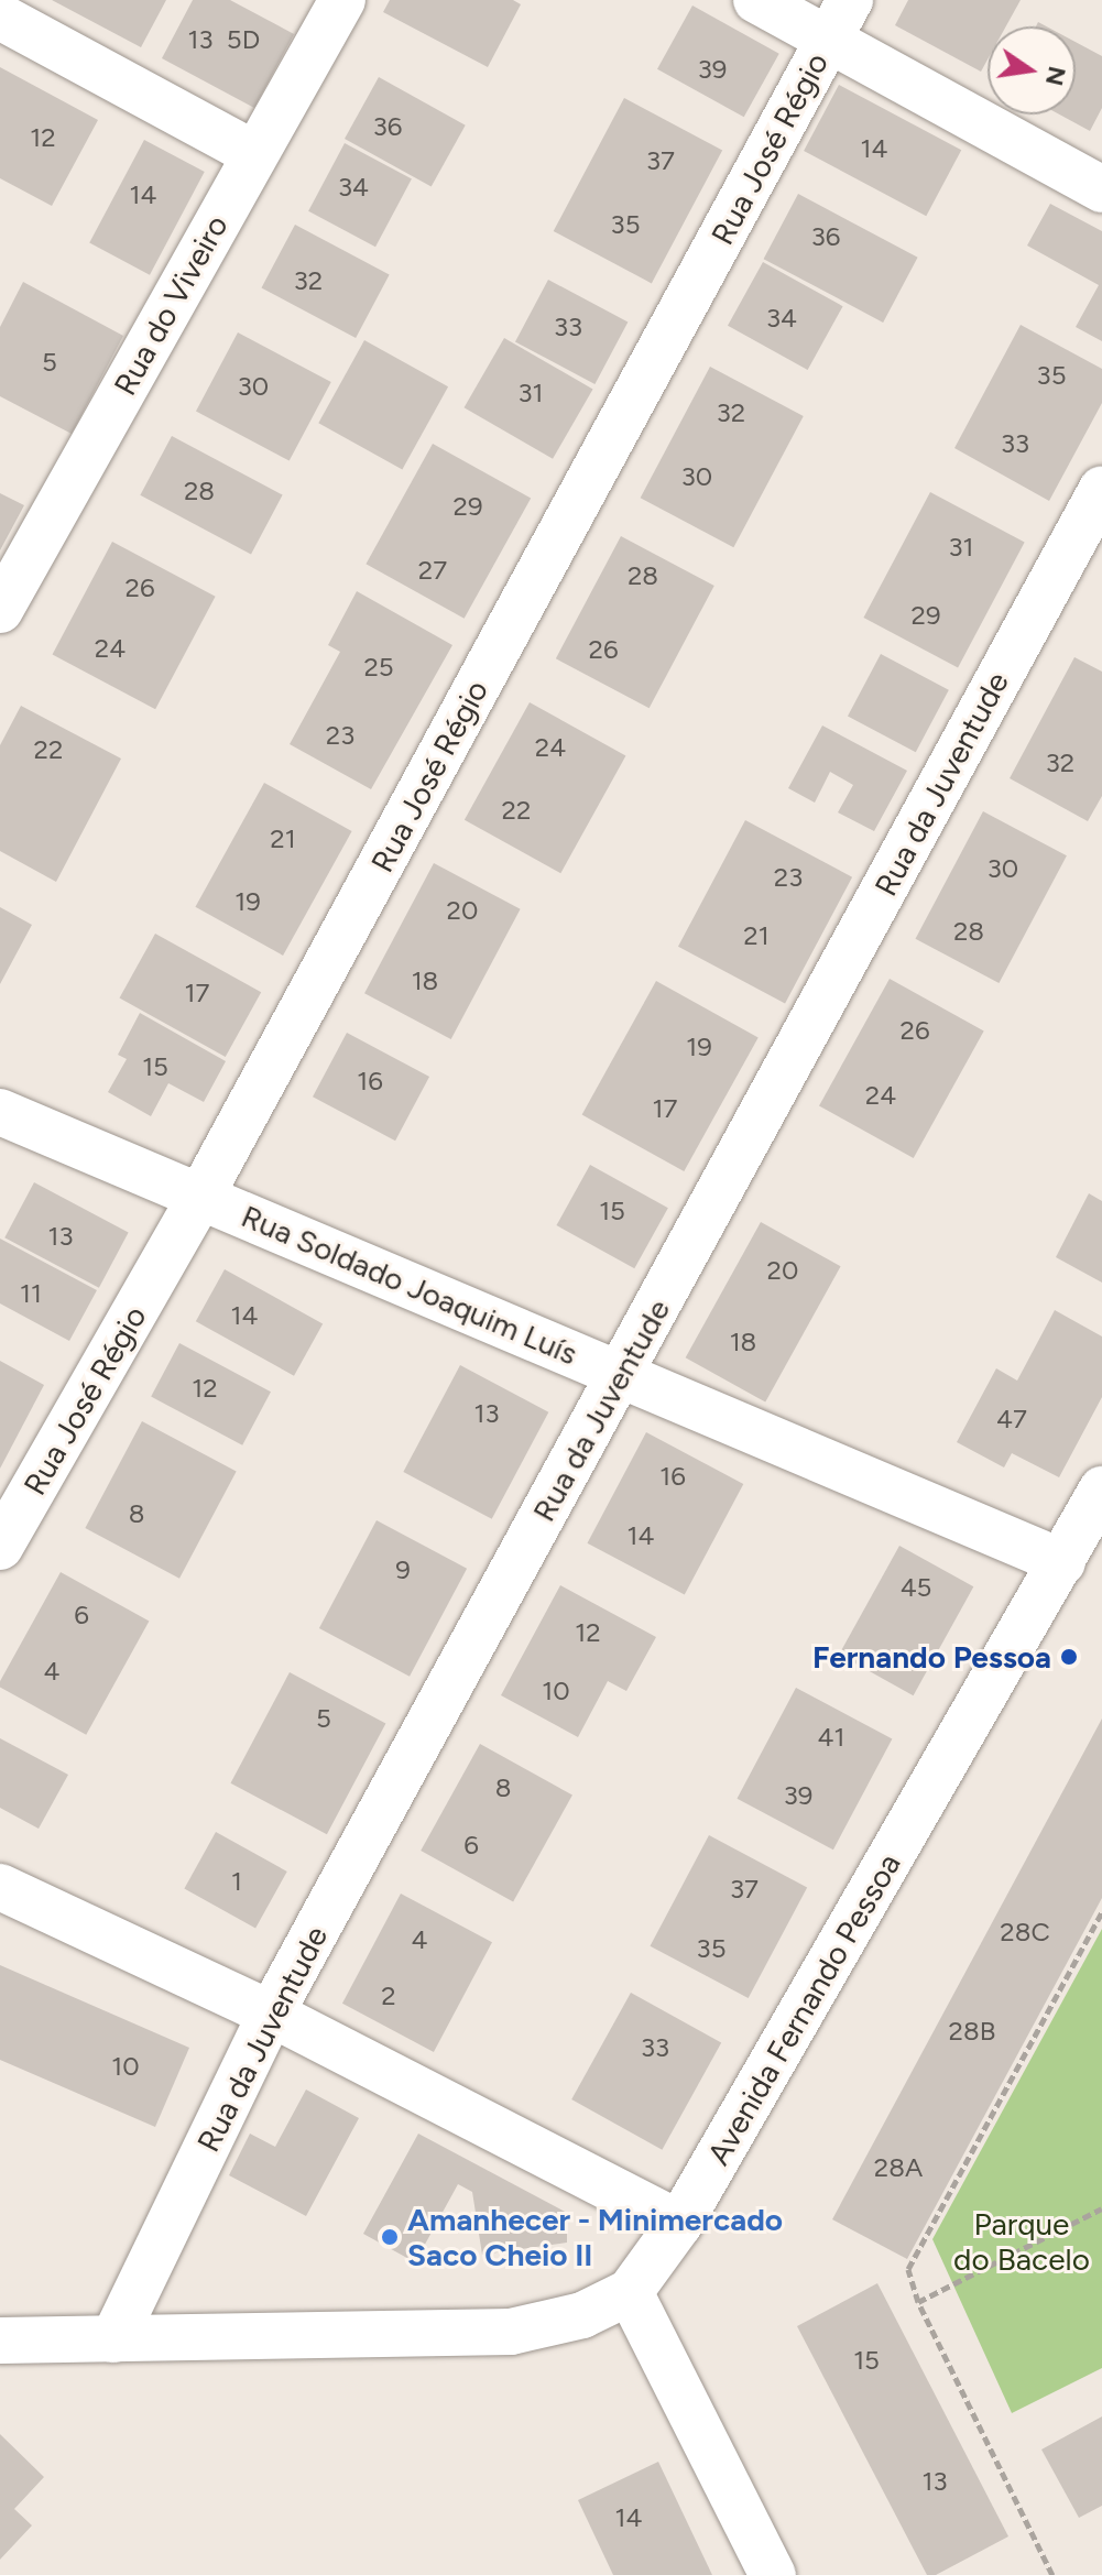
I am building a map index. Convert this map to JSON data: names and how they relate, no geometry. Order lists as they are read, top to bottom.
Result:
{
  "streets": {
    "street": [
      "Rua José Régio",
      "Rua do Viveiro",
      "Rua da Juventude",
      "Rua Soldado Joaquim Luís",
      "Avenida Fernando Pessoa"
    ]
  },
  "crossings": [
    ["Rua José Régio", "Rua Soldado Joaquim Luís"],
    ["Rua da Juventude", "Rua Soldado Joaquim Luís"],
    ["Rua da Juventude", "Avenida Fernando Pessoa"],
    ["Rua Soldado Joaquim Luís", "Avenida Fernando Pessoa"]
  ],
  "parks": ["Parque do Bacelo"],
  "places": ["Fernando Pessoa", "Amanhecer - Minimercado Saco Cheio II"],
  "house_numbers": [
    "13",
    "5D",
    "39",
    "36",
    "12",
    "14",
    "37",
    "34",
    "14",
    "35",
    "36",
    "32",
    "34",
    "33",
    "5",
    "35",
    "30",
    "31",
    "32",
    "33",
    "30",
    "28",
    "29",
    "31",
    "27",
    "28",
    "26",
    "29",
    "24",
    "26",
    "25",
    "23",
    "24",
    "22",
    "32",
    "22",
    "21",
    "30",
    "23",
    "19",
    "20",
    "28",
    "21",
    "18",
    "17",
    "26",
    "19",
    "15",
    "16",
    "24",
    "17",
    "15",
    "13",
    "20",
    "11",
    "14",
    "18",
    "12",
    "13",
    "47",
    "16",
    "8",
    "14",
    "9",
    "45",
    "6",
    "12",
    "4",
    "10",
    "5",
    "41",
    "8",
    "39",
    "6",
    "1",
    "37",
    "28C",
    "4",
    "35",
    "2",
    "28B",
    "33",
    "10",
    "28A",
    "15",
    "13",
    "14"
  ],
  "north": "right"
}
